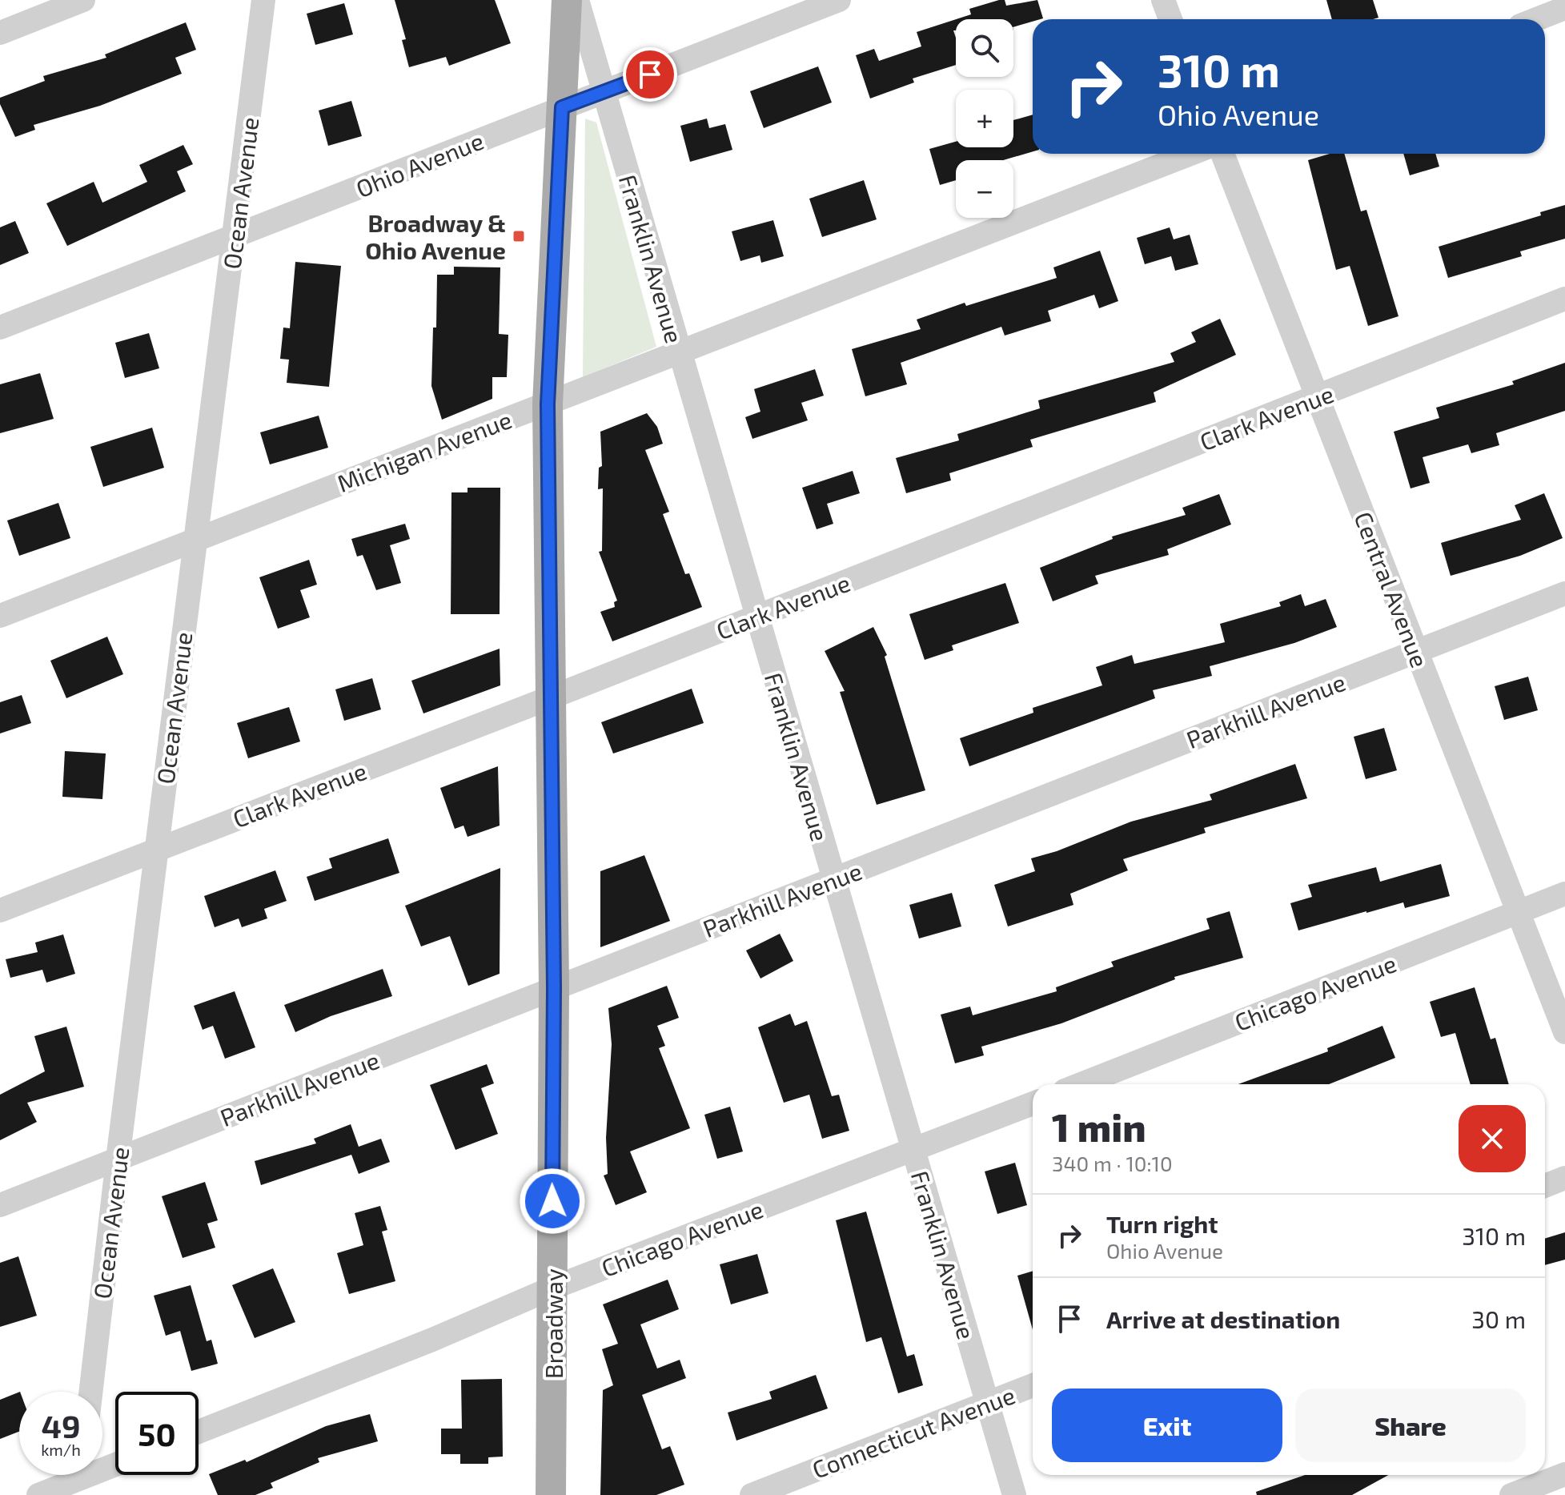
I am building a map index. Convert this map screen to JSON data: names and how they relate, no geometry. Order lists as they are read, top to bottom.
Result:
{
  "streets": {
    "main road": ["Broadway"],
    "street": [
      "Ohio Avenue",
      "Ocean Avenue",
      "Franklin Avenue",
      "Clark Avenue",
      "Michigan Avenue",
      "Central Avenue",
      "Parkhill Avenue",
      "Chicago Avenue",
      "Connecticut Avenue"
    ]
  },
  "crossings": [
    ["Ohio Avenue", "Ocean Avenue"],
    ["Ohio Avenue", "Franklin Avenue"],
    ["Ohio Avenue", "Broadway"],
    ["Ocean Avenue", "Clark Avenue"],
    ["Ocean Avenue", "Michigan Avenue"],
    ["Ocean Avenue", "Parkhill Avenue"],
    ["Franklin Avenue", "Clark Avenue"],
    ["Franklin Avenue", "Michigan Avenue"],
    ["Franklin Avenue", "Parkhill Avenue"],
    ["Franklin Avenue", "Chicago Avenue"],
    ["Franklin Avenue", "Connecticut Avenue"],
    ["Clark Avenue", "Central Avenue"],
    ["Clark Avenue", "Broadway"],
    ["Michigan Avenue", "Broadway"],
    ["Central Avenue", "Parkhill Avenue"],
    ["Central Avenue", "Chicago Avenue"],
    ["Parkhill Avenue", "Broadway"],
    ["Chicago Avenue", "Broadway"]
  ],
  "places": {
    "transit": ["Broadway & Ohio Avenue"]
  },
  "page": {
    "map_buttons": ["+", "−"],
    "turn": ["310 m", "Ohio Avenue"],
    "heading": ["1 min", "340 m · 10:10"],
    "list": [
      {
        "name": "Turn right",
        "note": "Ohio Avenue",
        "value": "310 m"
      },
      {
        "name": "Arrive at destination",
        "value": "30 m"
      }
    ],
    "buttons": ["Exit", "Share"],
    "speed": "49 km/h",
    "limit": "50"
  }
}
